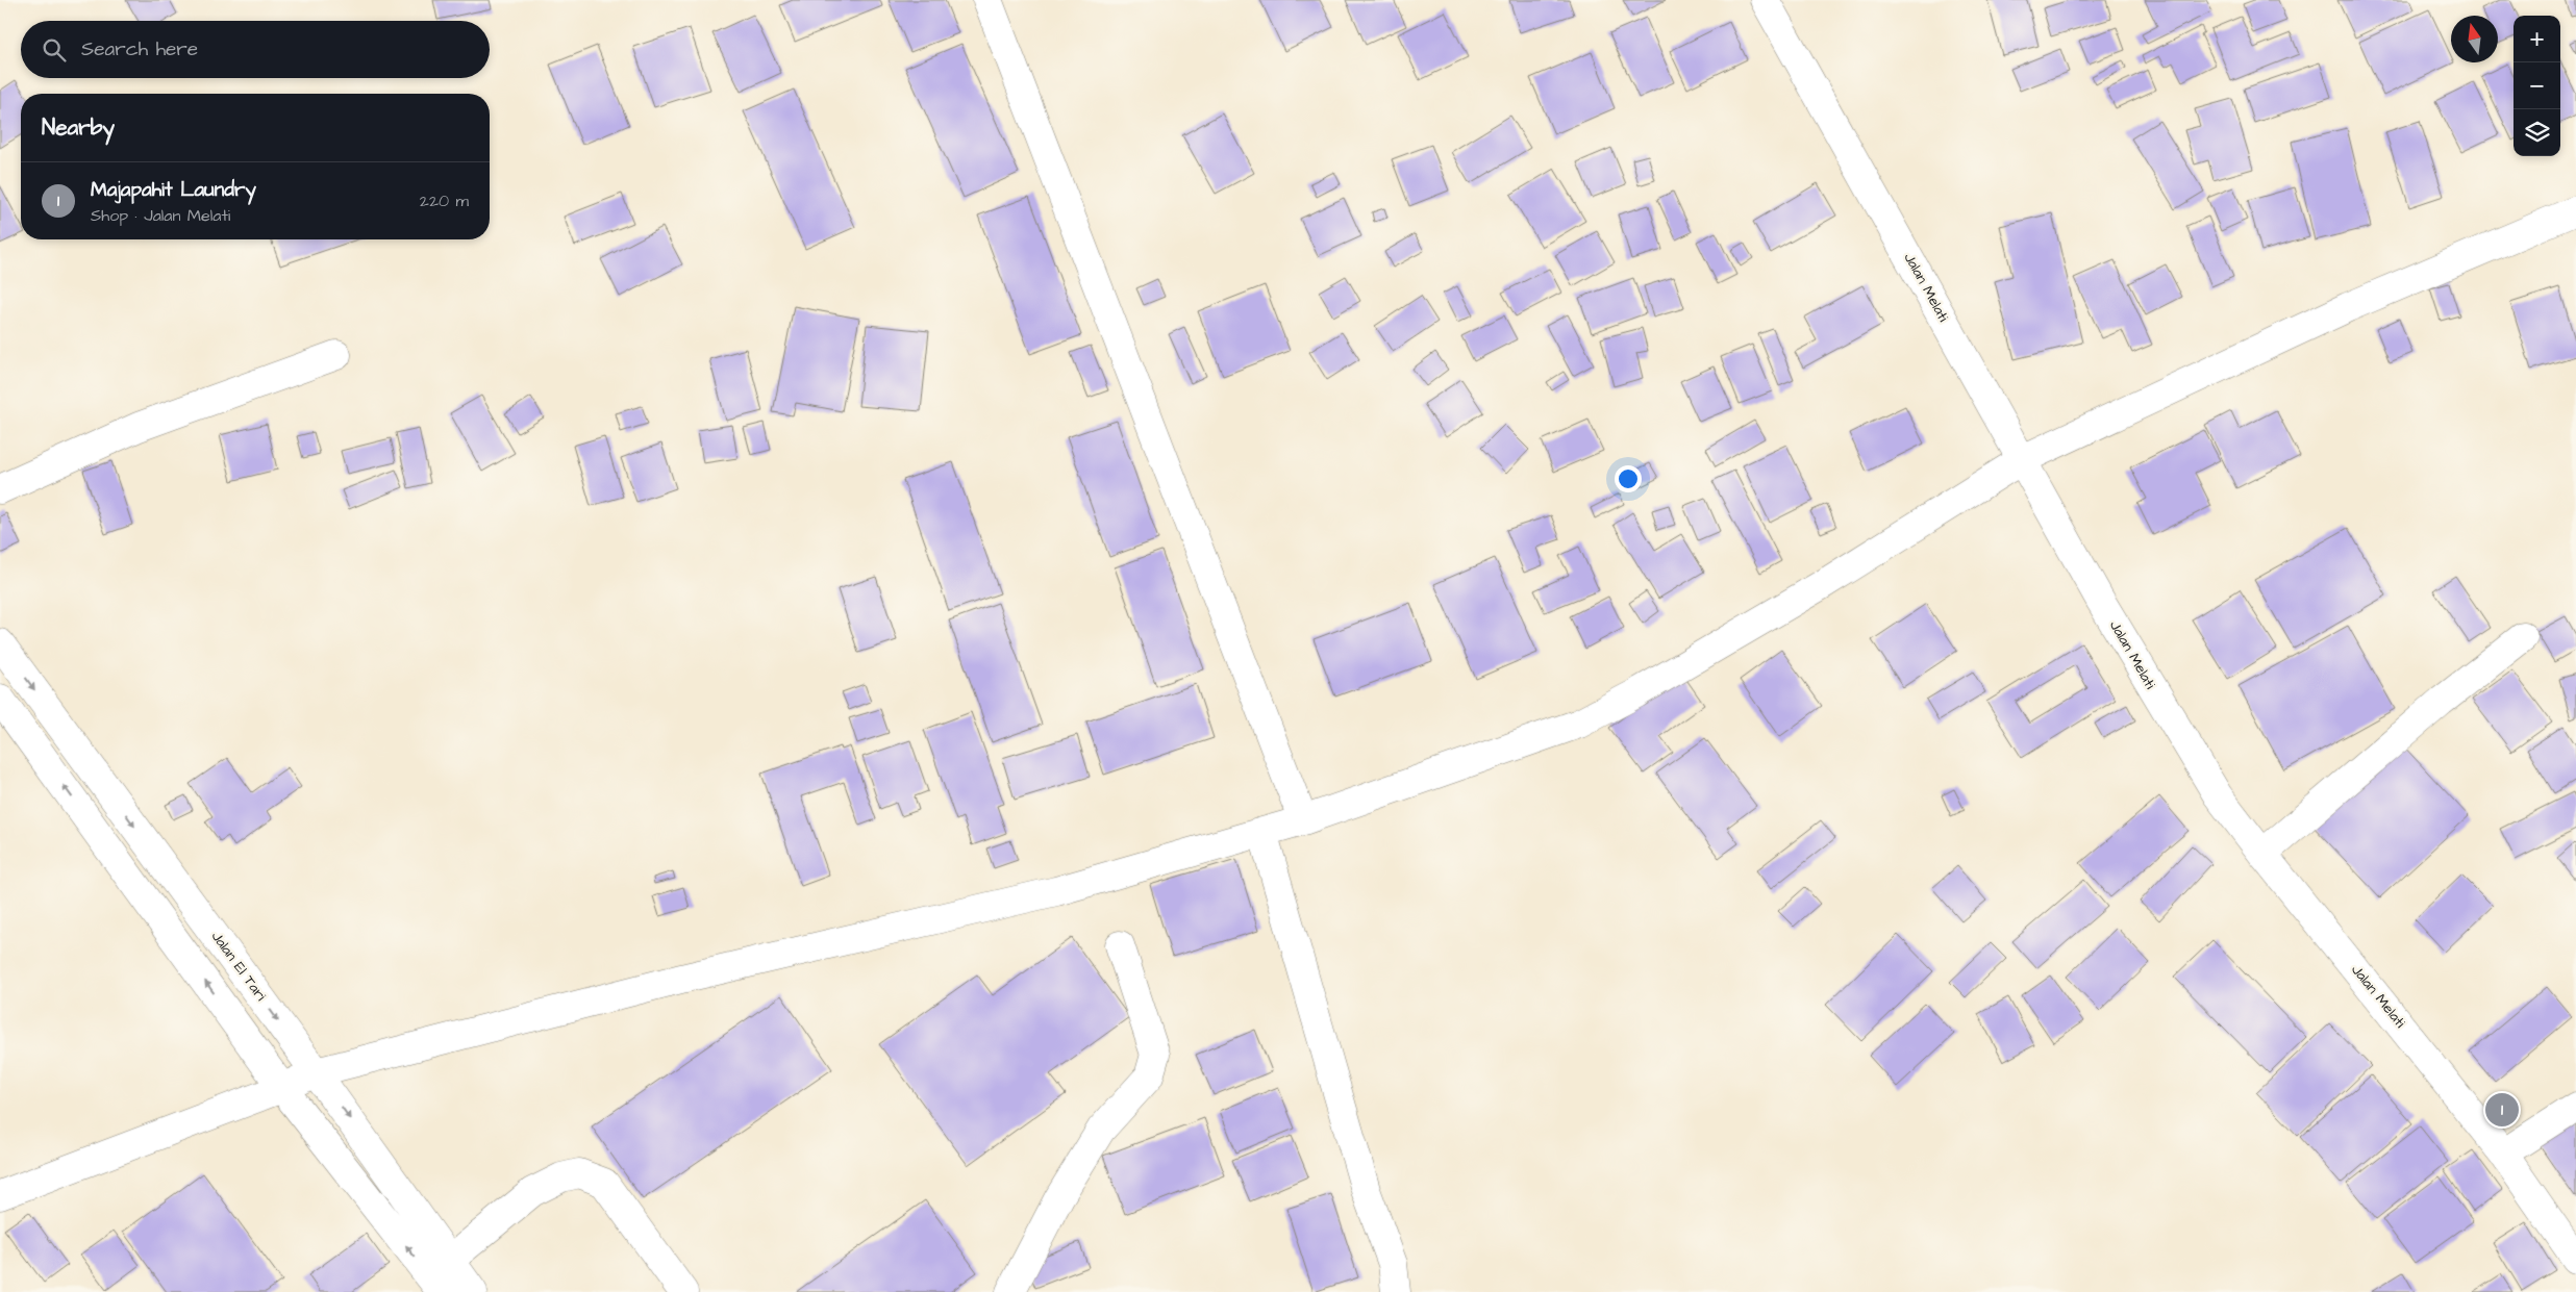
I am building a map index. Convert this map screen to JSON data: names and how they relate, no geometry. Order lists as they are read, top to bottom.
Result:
{
  "streets": {
    "street": ["Jalan Melati", "Jalan El Tari"]
  },
  "north": "top",
  "page": {
    "map_buttons": ["+", "−"],
    "search": "Search here",
    "heading": "Nearby",
    "list": [
      {
        "mark": "1",
        "name": "Majapahit Laundry",
        "note": "Shop · Jalan Melati",
        "value": "220 m"
      }
    ],
    "pins": "1"
  }
}
